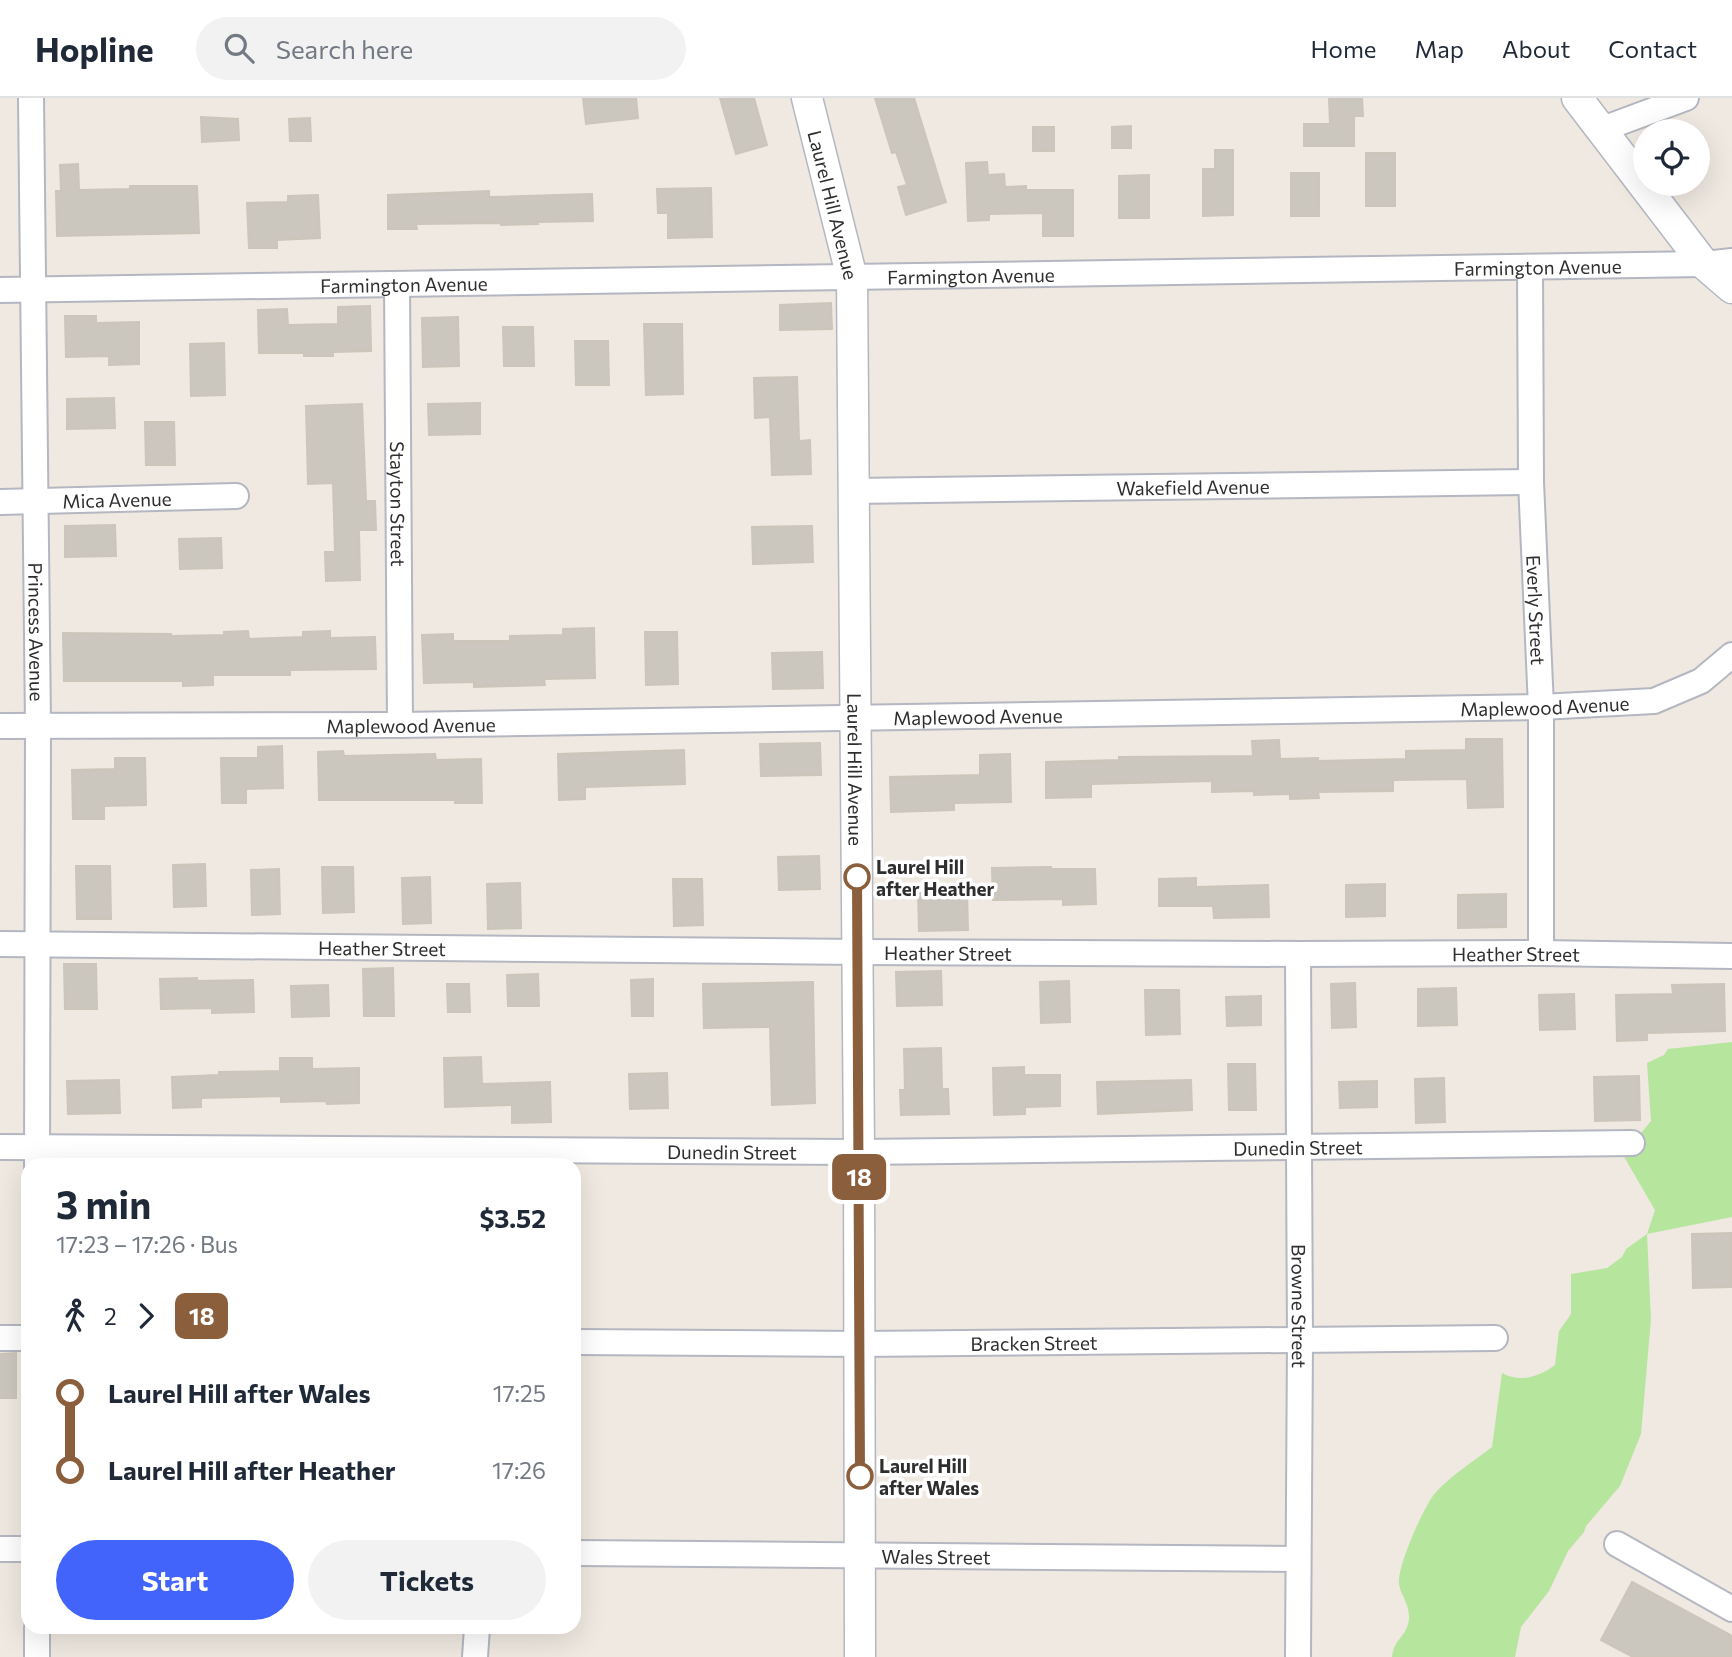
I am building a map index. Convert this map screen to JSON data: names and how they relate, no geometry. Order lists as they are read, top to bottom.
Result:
{
  "streets": {
    "street": [
      "Laurel Hill Avenue",
      "Farmington Avenue",
      "Wakefield Avenue",
      "Mica Avenue",
      "Stayton Street",
      "Everly Street",
      "Princess Avenue",
      "Maplewood Avenue",
      "Heather Street",
      "Dunedin Street",
      "Browne Street",
      "Bracken Street",
      "Wales Street"
    ]
  },
  "crossings": [
    ["Laurel Hill Avenue", "Farmington Avenue"],
    ["Laurel Hill Avenue", "Wakefield Avenue"],
    ["Laurel Hill Avenue", "Maplewood Avenue"],
    ["Laurel Hill Avenue", "Heather Street"],
    ["Laurel Hill Avenue", "Dunedin Street"],
    ["Laurel Hill Avenue", "Bracken Street"],
    ["Laurel Hill Avenue", "Wales Street"],
    ["Farmington Avenue", "Stayton Street"],
    ["Farmington Avenue", "Everly Street"],
    ["Farmington Avenue", "Princess Avenue"],
    ["Wakefield Avenue", "Everly Street"],
    ["Mica Avenue", "Princess Avenue"],
    ["Stayton Street", "Maplewood Avenue"],
    ["Everly Street", "Maplewood Avenue"],
    ["Everly Street", "Heather Street"],
    ["Princess Avenue", "Maplewood Avenue"],
    ["Princess Avenue", "Heather Street"],
    ["Princess Avenue", "Dunedin Street"],
    ["Heather Street", "Browne Street"],
    ["Dunedin Street", "Browne Street"],
    ["Browne Street", "Bracken Street"],
    ["Browne Street", "Wales Street"]
  ],
  "places": ["Laurel Hill after Heather", "Laurel Hill after Wales"],
  "lines": ["bus line 18"],
  "page": {
    "header": "Hopline",
    "search": "Search here",
    "nav": [
      "Home",
      "Map",
      "About",
      "Contact"
    ],
    "on_map": "18",
    "heading": ["3 min", "17:23 – 17:26 · Bus", "$3.52"],
    "legs": ["2", "18"],
    "list": [
      {
        "name": "Laurel Hill after Wales",
        "value": "17:25"
      },
      {
        "name": "Laurel Hill after Heather",
        "value": "17:26"
      }
    ],
    "buttons": ["Start", "Tickets"]
  }
}
